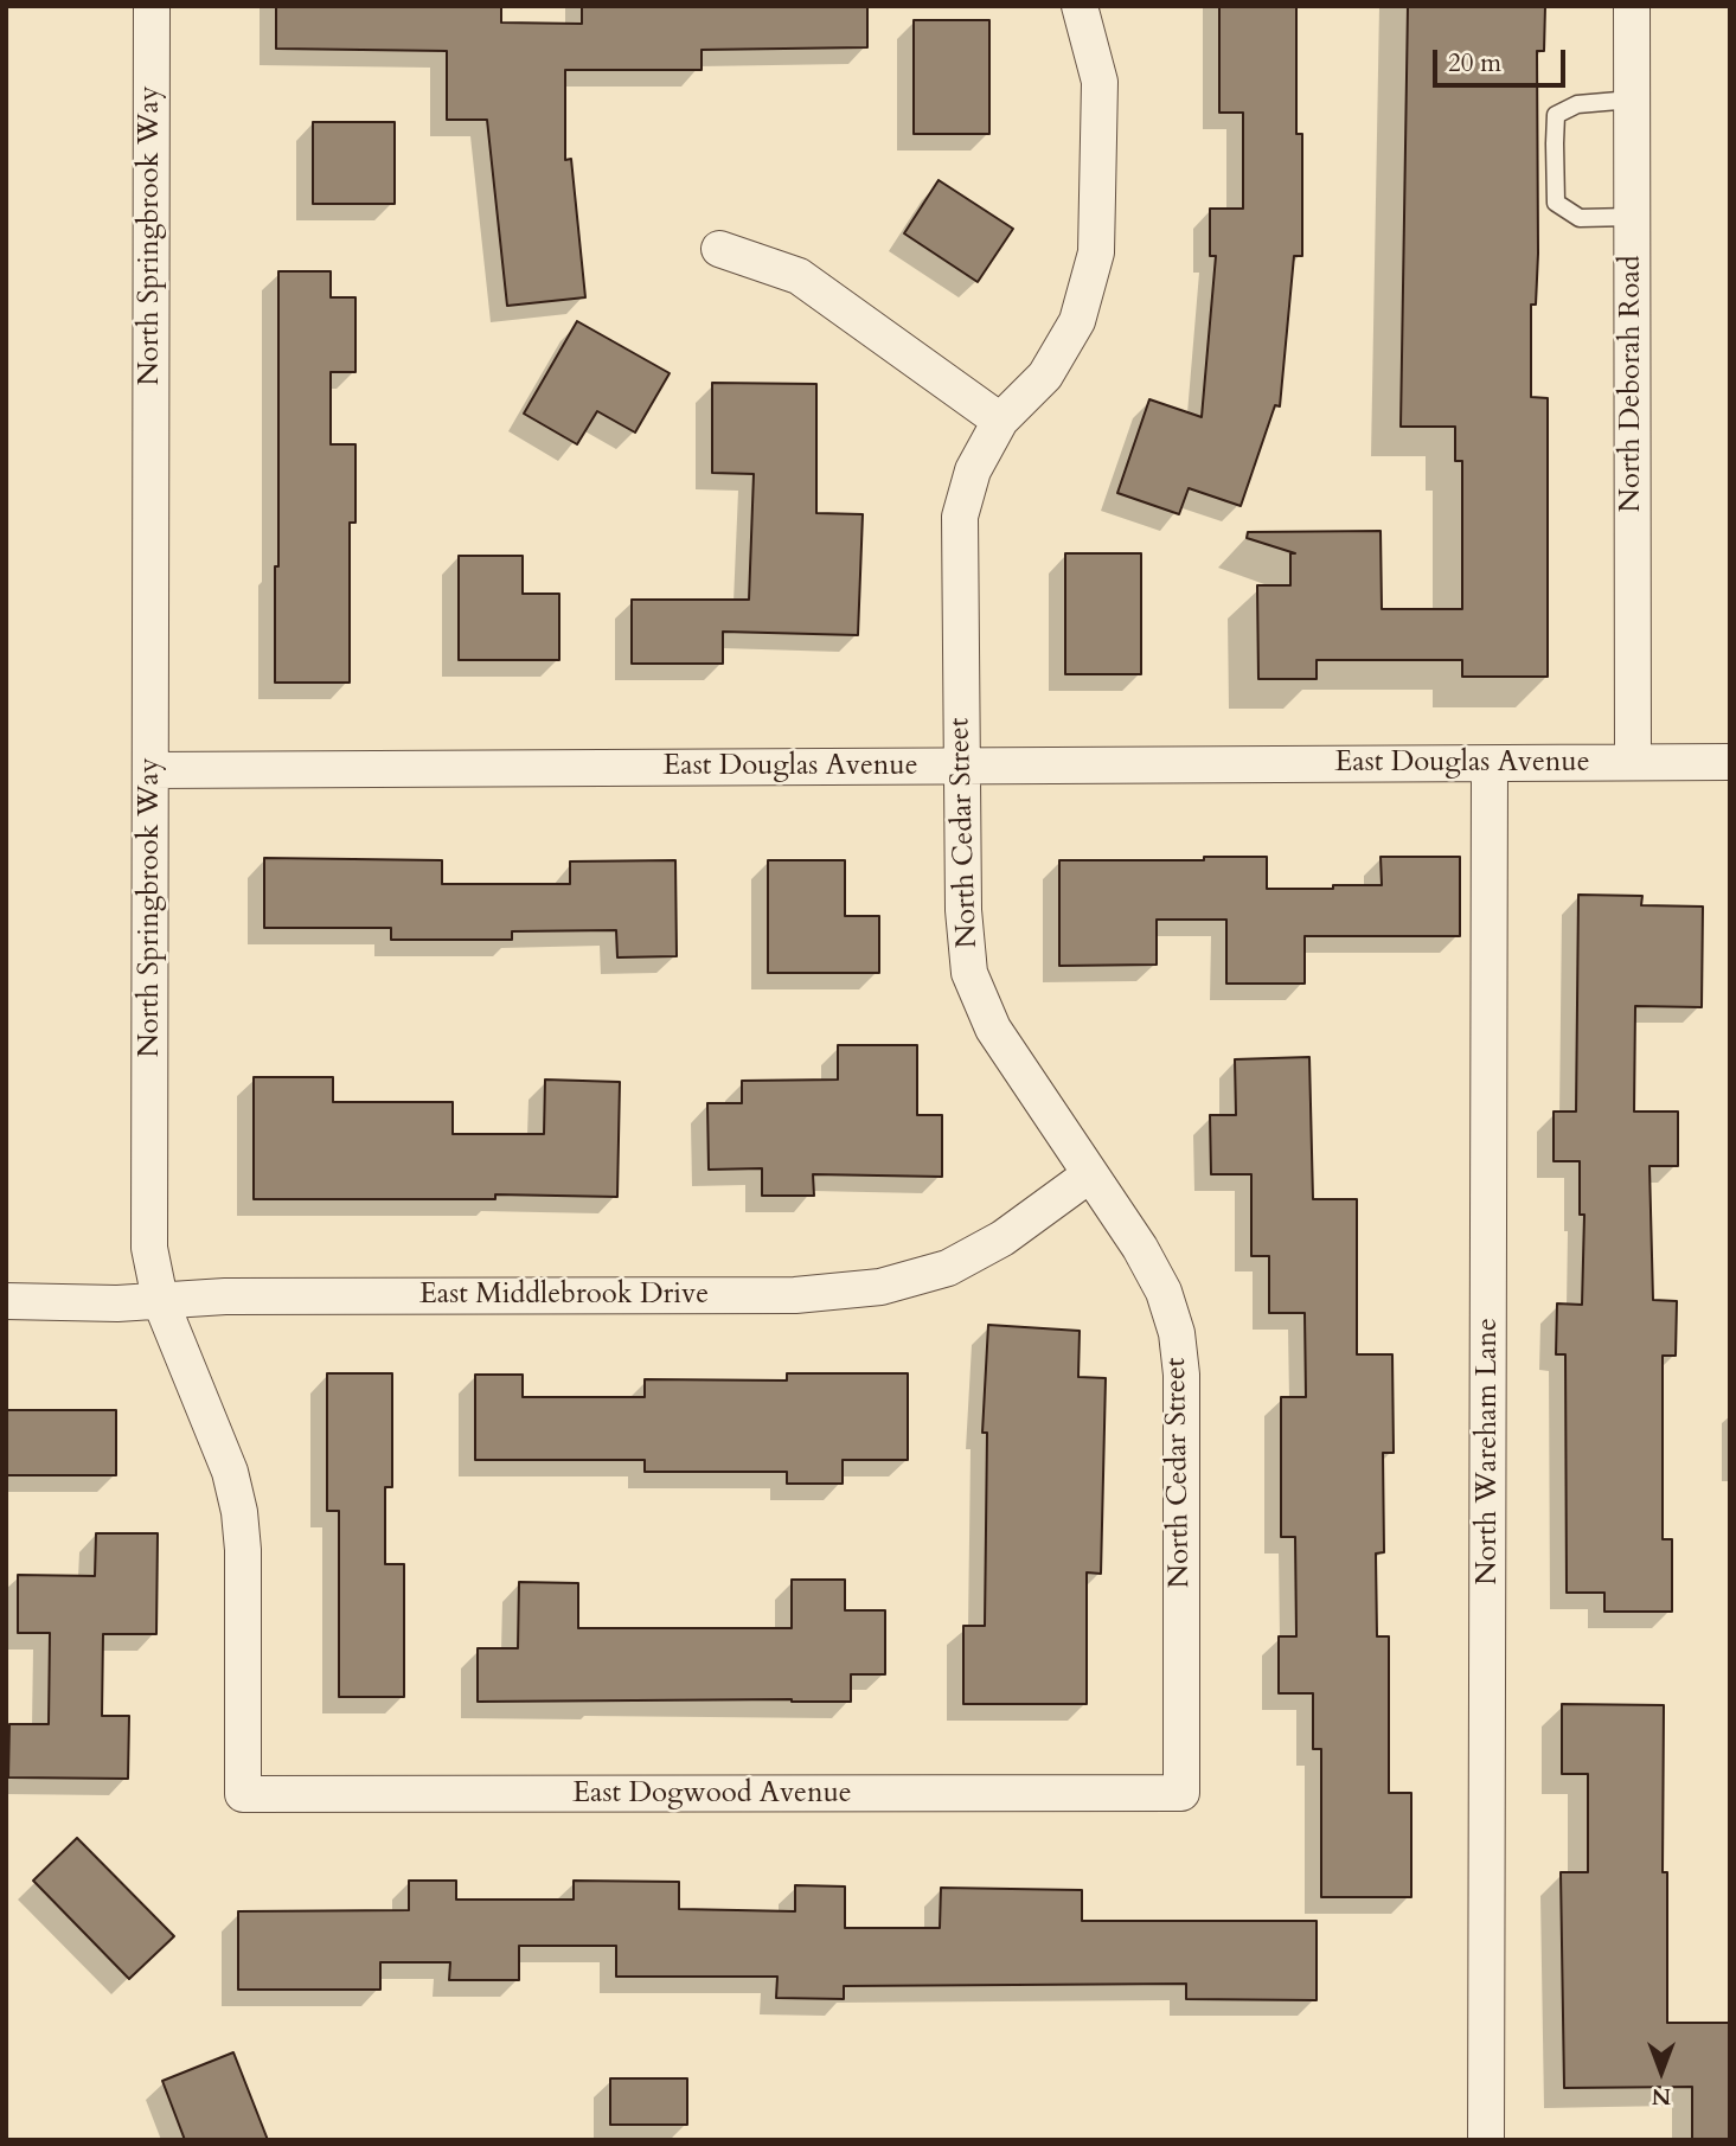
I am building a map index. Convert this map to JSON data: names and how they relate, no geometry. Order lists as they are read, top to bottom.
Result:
{
  "streets": {
    "street": [
      "North Springbrook Way",
      "North Deborah Road",
      "East Douglas Avenue",
      "North Cedar Street",
      "East Middlebrook Drive",
      "North Wareham Lane",
      "East Dogwood Avenue"
    ]
  },
  "crossings": [
    ["North Springbrook Way", "East Douglas Avenue"],
    ["North Springbrook Way", "East Middlebrook Drive"],
    ["North Springbrook Way", "East Dogwood Avenue"],
    ["North Deborah Road", "East Douglas Avenue"],
    ["East Douglas Avenue", "North Cedar Street"],
    ["East Douglas Avenue", "North Wareham Lane"],
    ["North Cedar Street", "East Middlebrook Drive"],
    ["North Cedar Street", "East Dogwood Avenue"]
  ],
  "scale_bar": "20 m",
  "north": "bottom"
}
